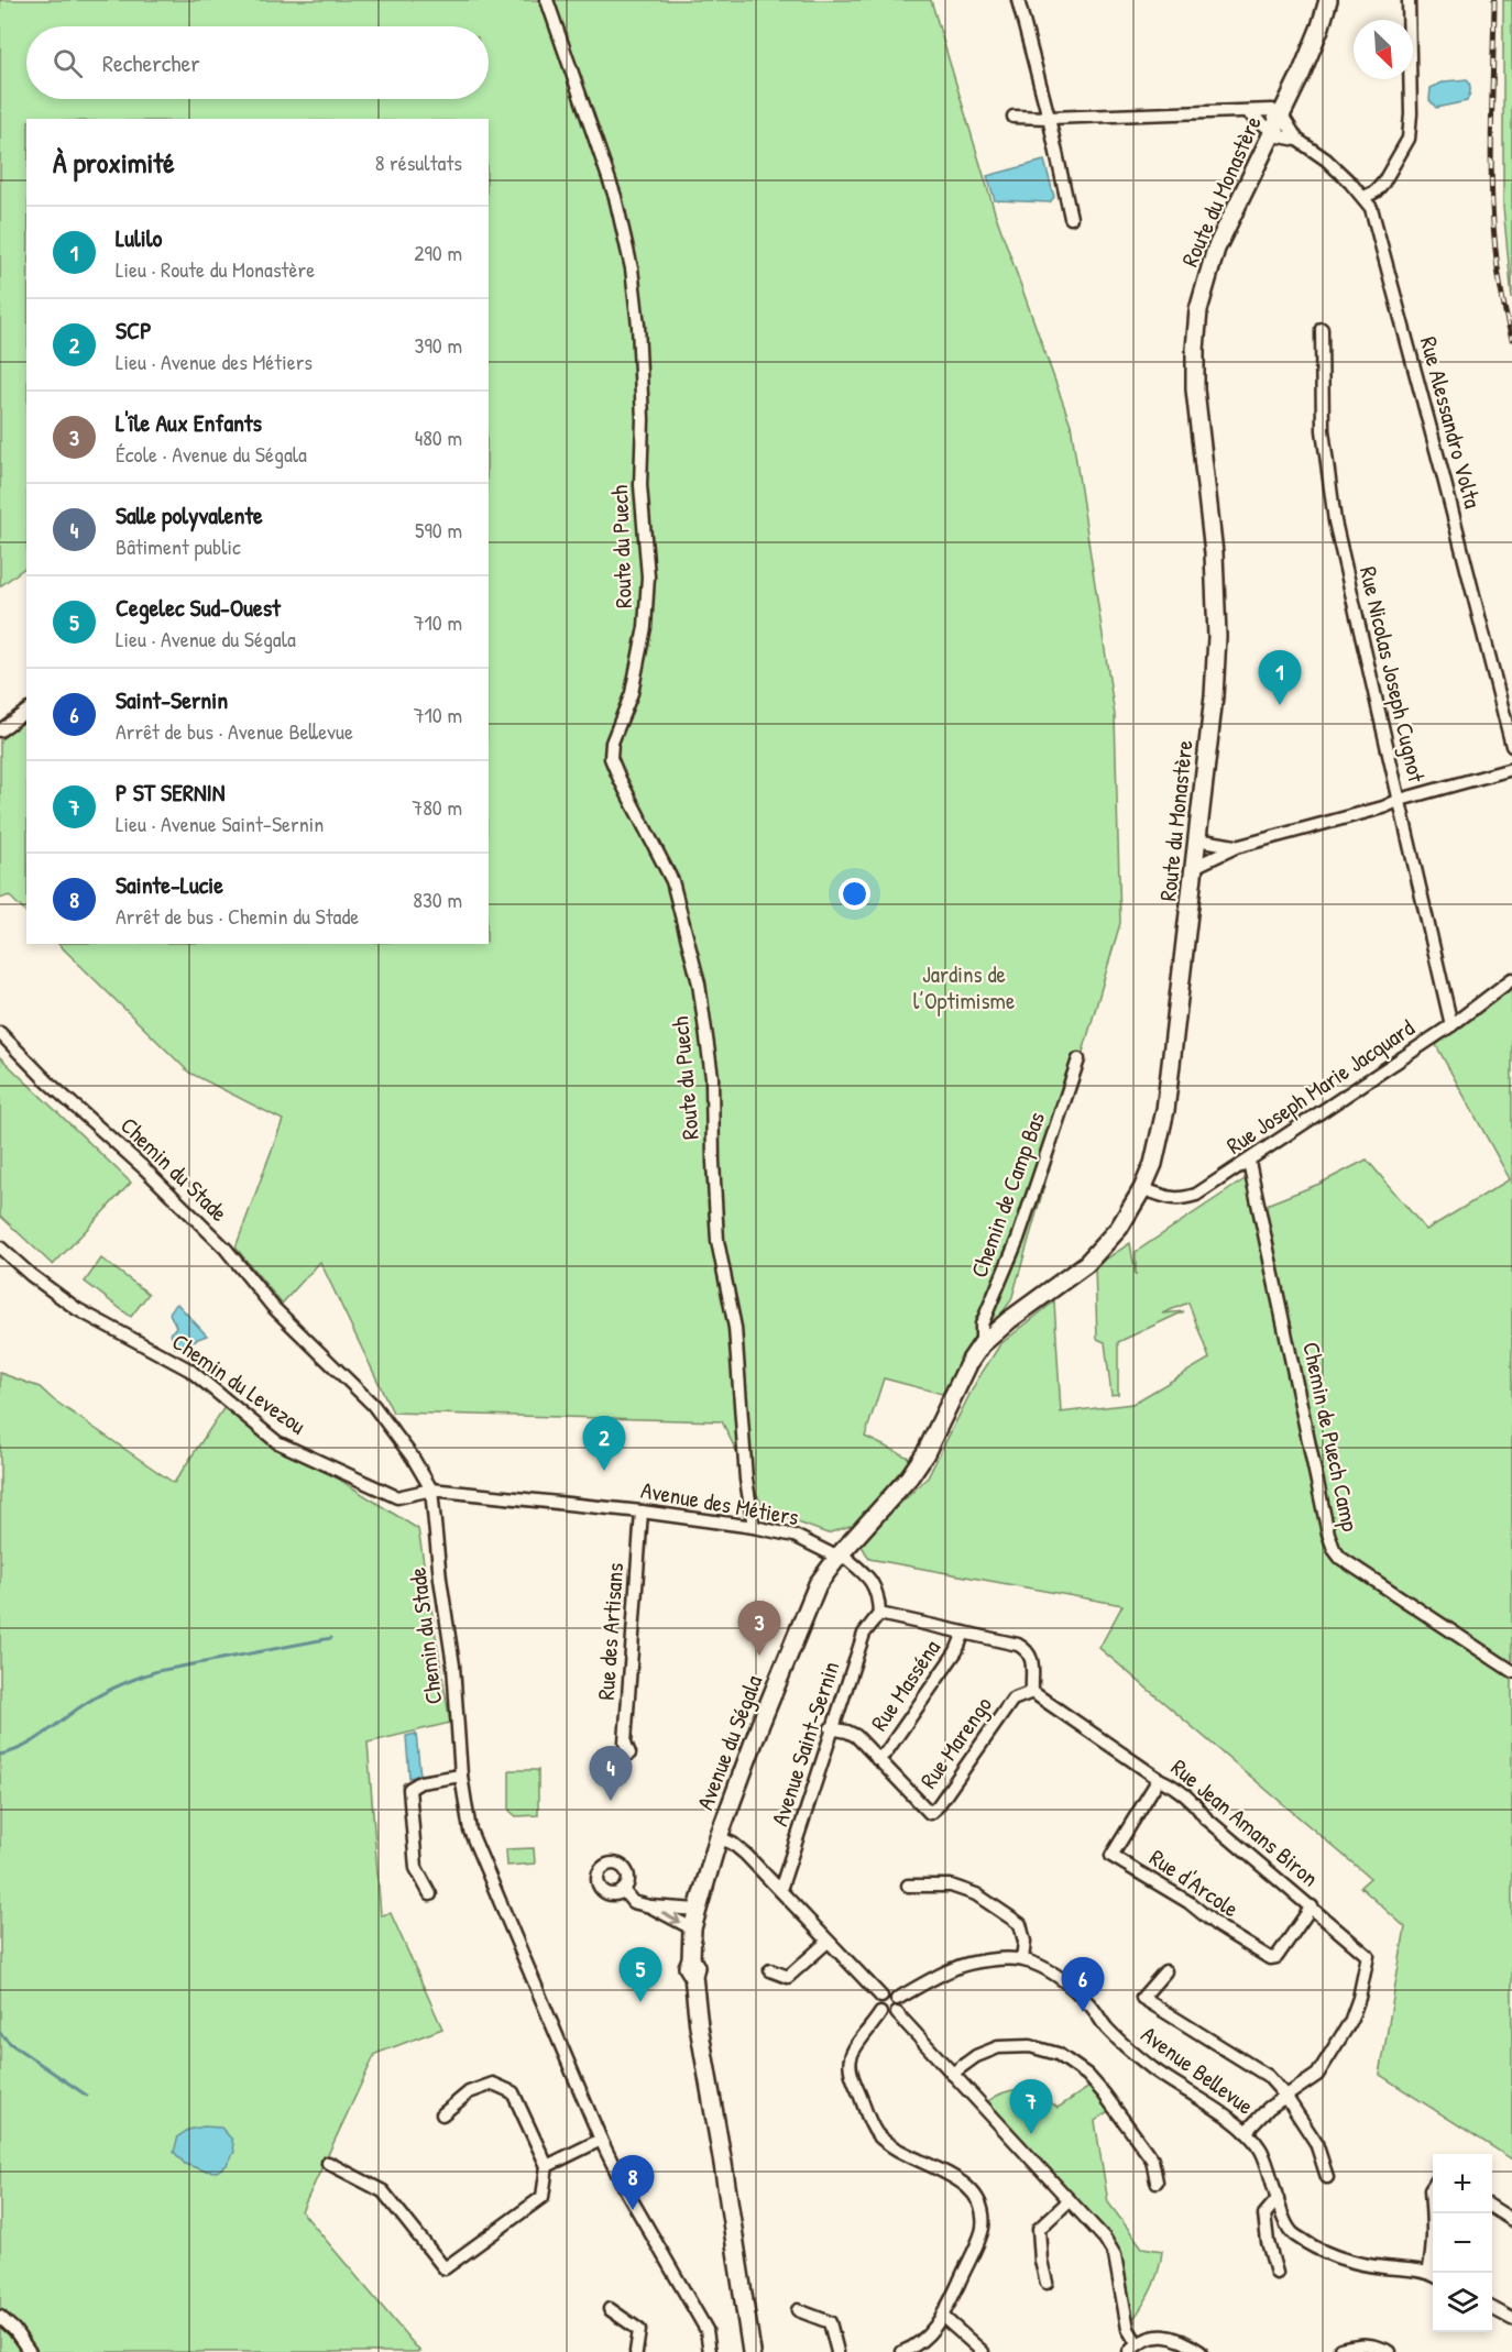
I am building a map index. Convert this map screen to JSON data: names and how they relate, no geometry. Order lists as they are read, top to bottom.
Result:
{
  "streets": {
    "street": [
      "Route du Monastère",
      "Rue Alessandro Volta",
      "Route du Puech",
      "Rue Nicolas Joseph Cugnot",
      "Rue Joseph Marie Jacquard",
      "Chemin du Stade",
      "Chemin de Camp Bas",
      "Chemin du Levezou",
      "Chemin de Puech Camp",
      "Avenue des Métiers",
      "Rue des Artisans",
      "Rue Masséna",
      "Avenue du Ségala",
      "Rue Marengo",
      "Avenue Saint-Sernin",
      "Rue Jean Amans Biron",
      "Rue d'Arcole",
      "Avenue Bellevue"
    ]
  },
  "crossings": [
    ["Route du Monastère", "Rue Alessandro Volta"],
    ["Route du Monastère", "Rue Joseph Marie Jacquard"],
    ["Route du Monastère", "Chemin de Camp Bas"],
    ["Route du Monastère", "Avenue des Métiers"],
    ["Route du Monastère", "Avenue du Ségala"],
    ["Route du Puech", "Avenue des Métiers"],
    ["Rue Nicolas Joseph Cugnot", "Rue Joseph Marie Jacquard"],
    ["Rue Joseph Marie Jacquard", "Chemin de Puech Camp"],
    ["Chemin du Stade", "Avenue des Métiers"],
    ["Chemin du Levezou", "Avenue des Métiers"],
    ["Avenue des Métiers", "Rue des Artisans"],
    ["Avenue des Métiers", "Avenue du Ségala"],
    ["Rue Masséna", "Rue Marengo"],
    ["Rue Marengo", "Avenue Saint-Sernin"],
    ["Rue Marengo", "Rue Jean Amans Biron"],
    ["Rue Jean Amans Biron", "Rue d'Arcole"],
    ["Rue Jean Amans Biron", "Avenue Bellevue"]
  ],
  "parks": ["Jardins de l’Optimisme"],
  "north": "bottom right",
  "page": {
    "search": "Rechercher",
    "heading": ["À proximité", "8 résultats"],
    "list": [
      {
        "mark": "1",
        "name": "Lulilo",
        "note": "Lieu · Route du Monastère",
        "value": "290 m"
      },
      {
        "mark": "2",
        "name": "SCP",
        "note": "Lieu · Avenue des Métiers",
        "value": "390 m"
      },
      {
        "mark": "3",
        "name": "L'île Aux Enfants",
        "note": "École · Avenue du Ségala",
        "value": "480 m"
      },
      {
        "mark": "4",
        "name": "Salle polyvalente",
        "note": "Bâtiment public",
        "value": "590 m"
      },
      {
        "mark": "5",
        "name": "Cegelec Sud-Ouest",
        "note": "Lieu · Avenue du Ségala",
        "value": "710 m"
      },
      {
        "mark": "6",
        "name": "Saint-Sernin",
        "note": "Arrêt de bus · Avenue Bellevue",
        "value": "710 m"
      },
      {
        "mark": "7",
        "name": "P ST SERNIN",
        "note": "Lieu · Avenue Saint-Sernin",
        "value": "780 m"
      },
      {
        "mark": "8",
        "name": "Sainte-Lucie",
        "note": "Arrêt de bus · Chemin du Stade",
        "value": "830 m"
      }
    ],
    "pins": [
      "1",
      "2",
      "3",
      "4",
      "5",
      "6",
      "7",
      "8"
    ],
    "map_buttons": ["+", "−"]
  }
}
